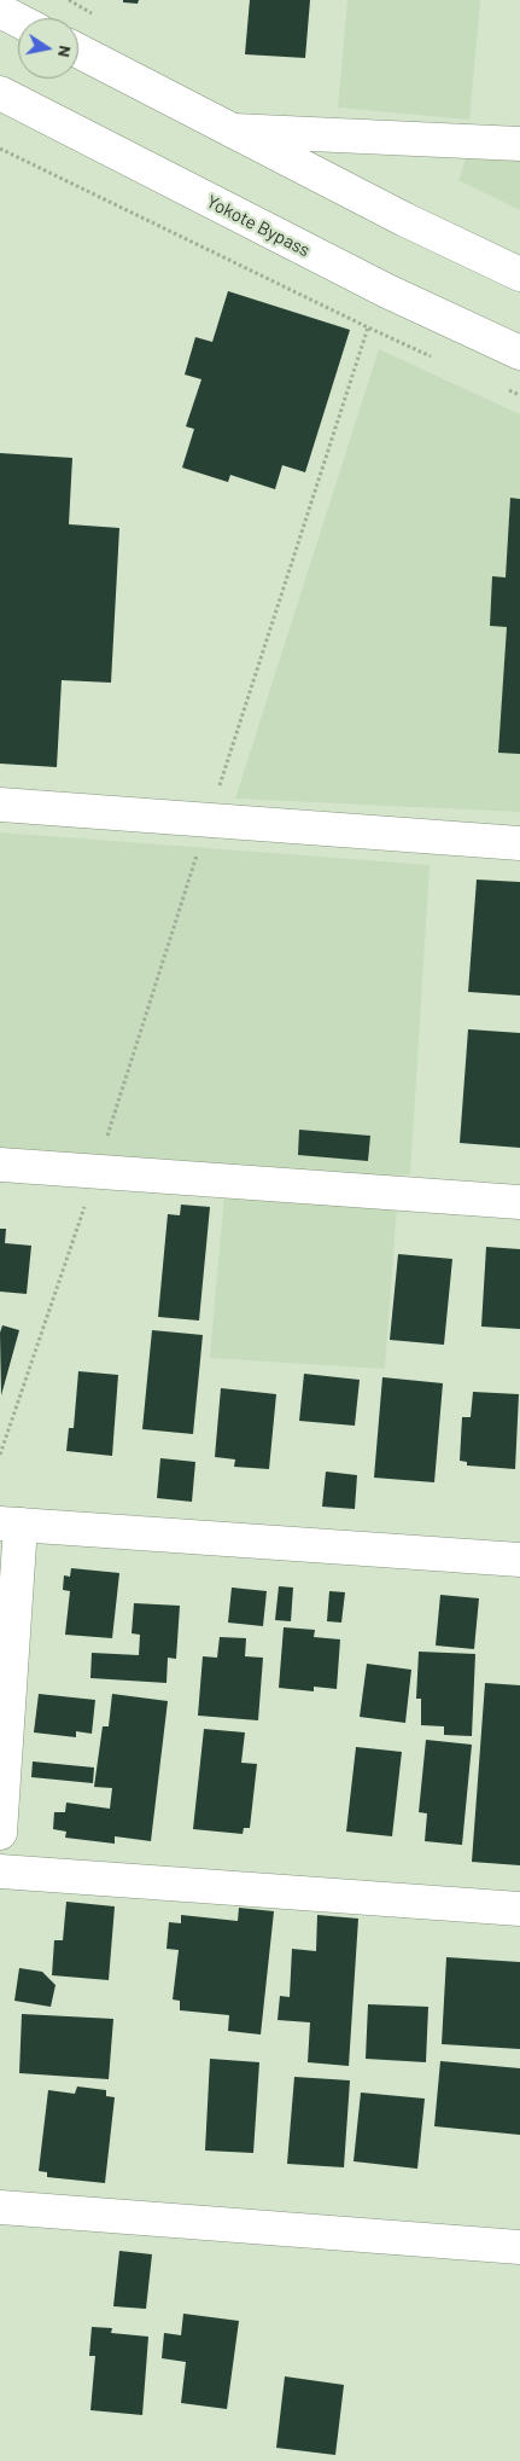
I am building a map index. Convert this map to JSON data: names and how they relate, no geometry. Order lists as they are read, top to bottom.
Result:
{
  "streets": {
    "main road": ["Yokote Bypass"]
  },
  "north": "right"
}
